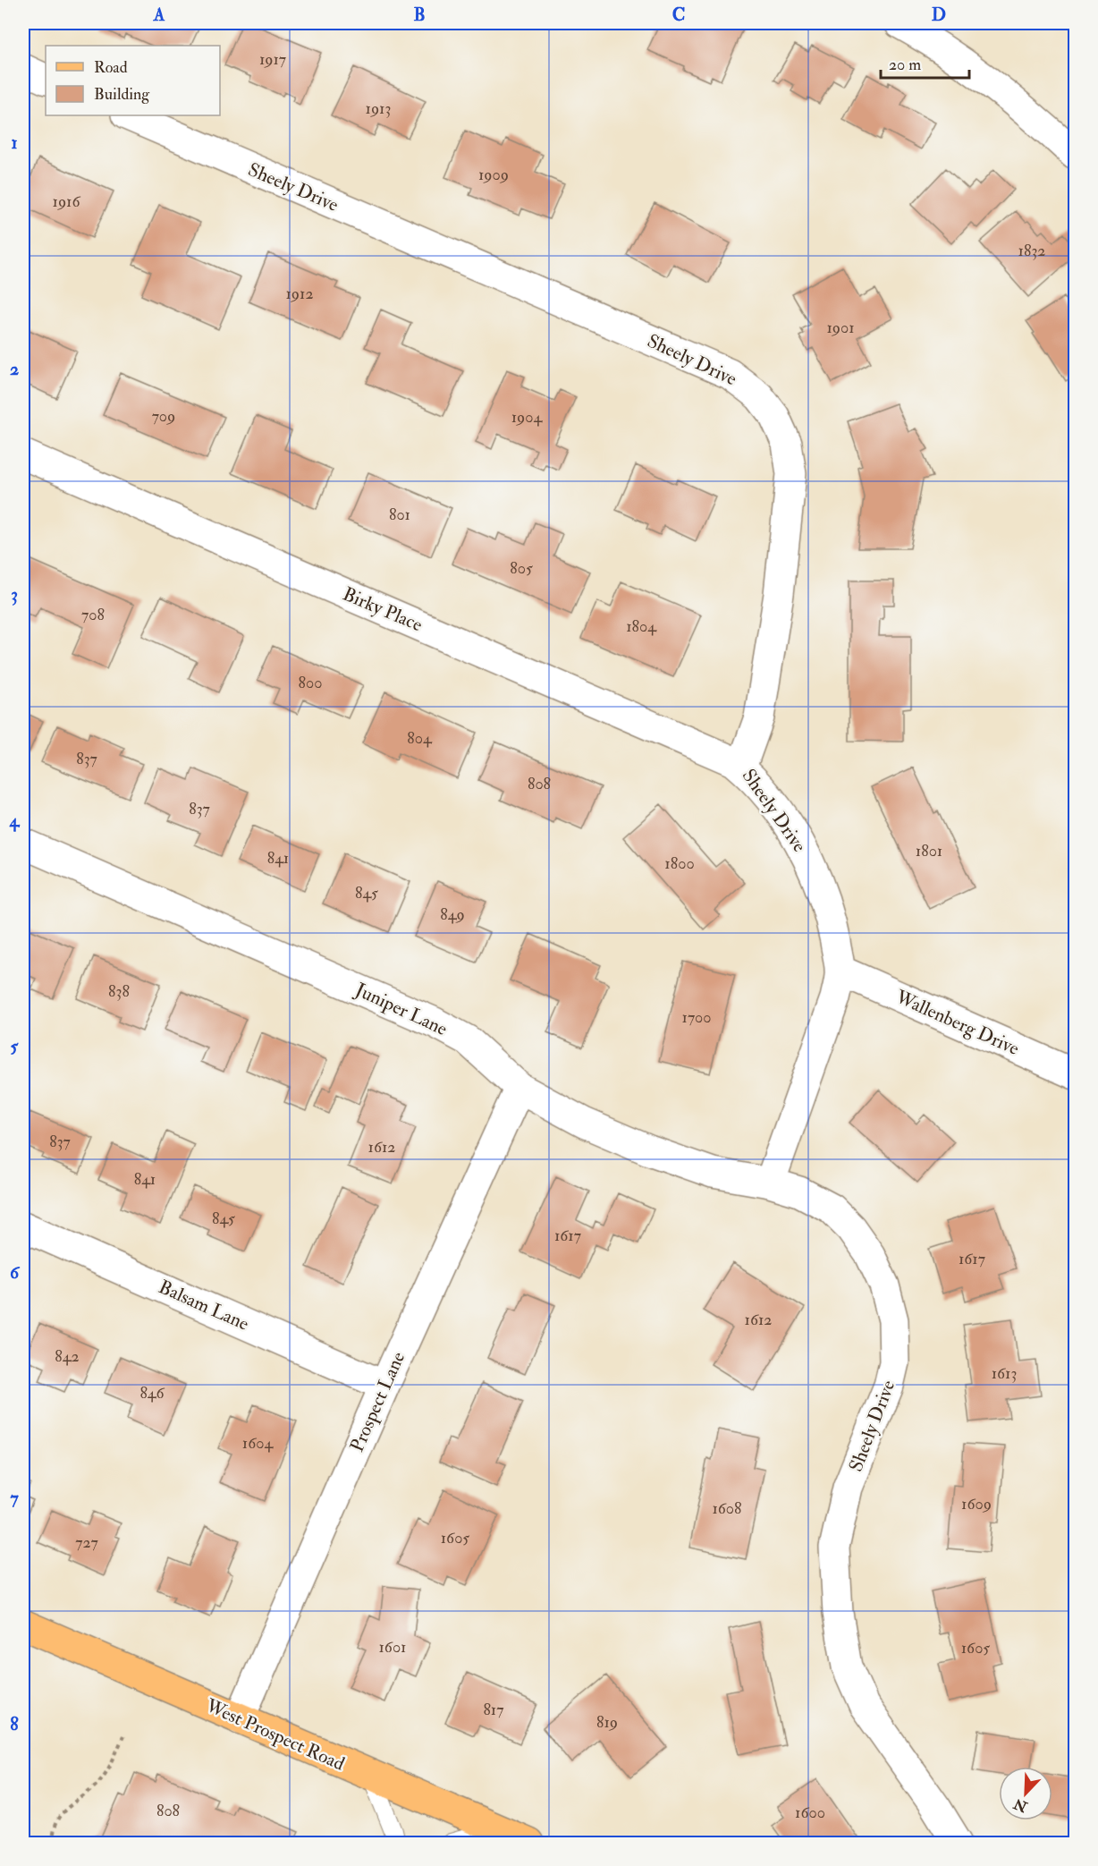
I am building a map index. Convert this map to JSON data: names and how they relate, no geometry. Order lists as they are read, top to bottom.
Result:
{
  "streets": {
    "main road": ["West Prospect Road"],
    "street": [
      "Sheely Drive",
      "Birky Place",
      "Juniper Lane",
      "Wallenberg Drive",
      "Balsam Lane",
      "Prospect Lane"
    ]
  },
  "crossings": [
    ["Sheely Drive", "Birky Place"],
    ["Sheely Drive", "Juniper Lane"],
    ["Sheely Drive", "Wallenberg Drive"],
    ["Juniper Lane", "Prospect Lane"],
    ["Balsam Lane", "Prospect Lane"],
    ["Prospect Lane", "West Prospect Road"]
  ],
  "house_numbers": [
    "1917",
    "1913",
    "1909",
    "1916",
    "1832",
    "1912",
    "1901",
    "709",
    "1904",
    "801",
    "805",
    "708",
    "1804",
    "800",
    "804",
    "837",
    "808",
    "837",
    "1801",
    "841",
    "1800",
    "845",
    "849",
    "838",
    "1700",
    "837",
    "1612",
    "841",
    "845",
    "1617",
    "1617",
    "1612",
    "842",
    "1613",
    "846",
    "1604",
    "1609",
    "1608",
    "1605",
    "727",
    "1601",
    "1605",
    "817",
    "819",
    "808",
    "1600"
  ],
  "legend": ["Road", "Building"],
  "scale_bar": "20 m",
  "north": "bottom left",
  "grid": {
    "columns": [
      "A",
      "B",
      "C",
      "D"
    ],
    "rows": [
      "1",
      "2",
      "3",
      "4",
      "5",
      "6",
      "7",
      "8"
    ]
  }
}
